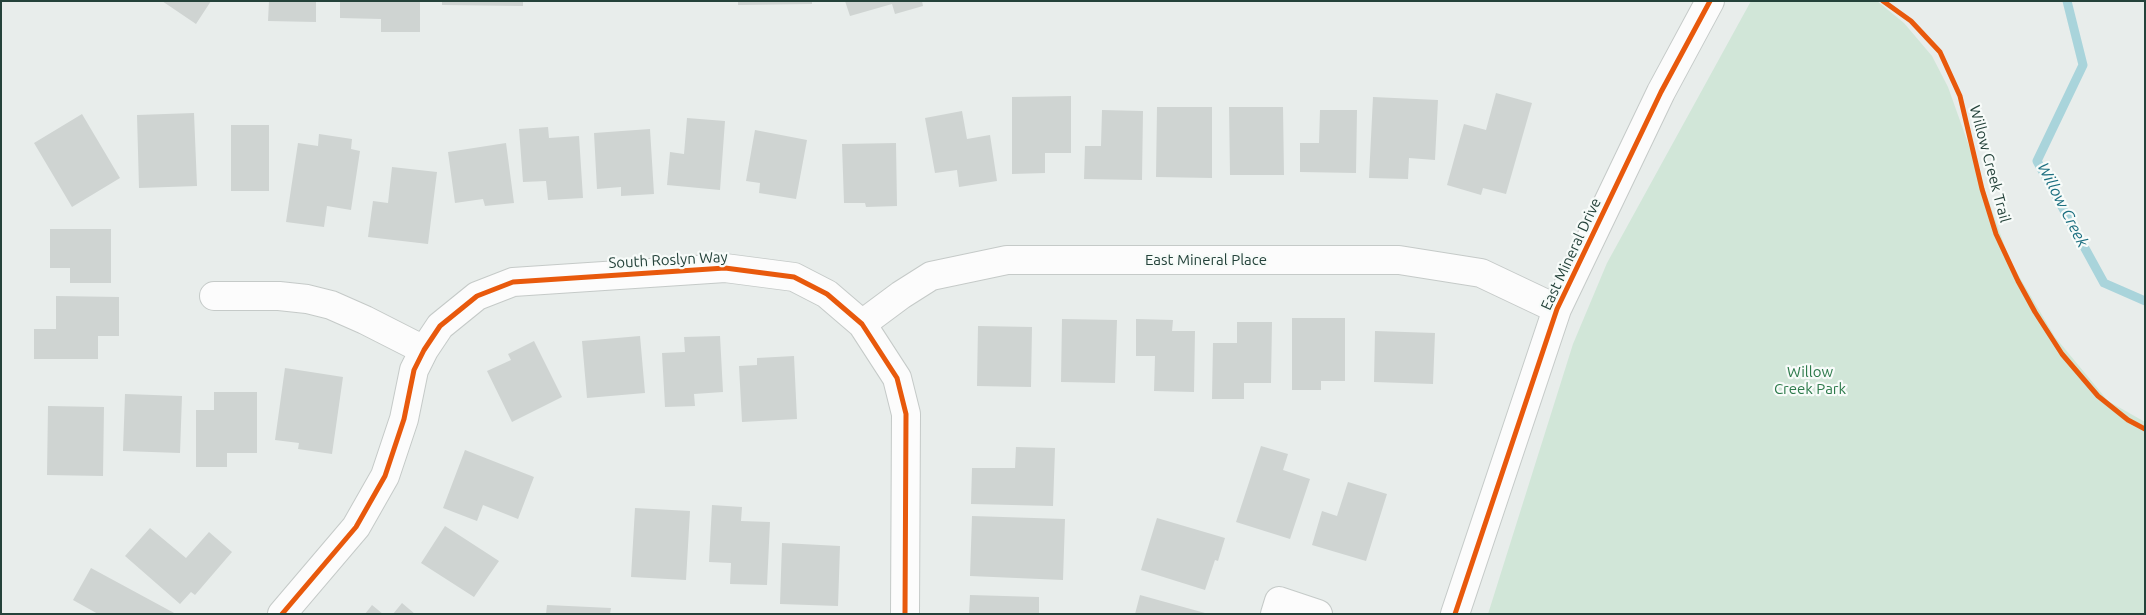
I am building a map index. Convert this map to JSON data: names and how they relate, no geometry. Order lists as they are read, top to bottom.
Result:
{
  "streets": {
    "street": ["East Mineral Drive", "South Roslyn Way", "East Mineral Place"],
    "cycle path": ["Willow Creek Trail"]
  },
  "crossings": [
    ["East Mineral Drive", "East Mineral Place"],
    ["South Roslyn Way", "East Mineral Place"]
  ],
  "water": ["Willow Creek"],
  "parks": ["Willow Creek Park"]
}
